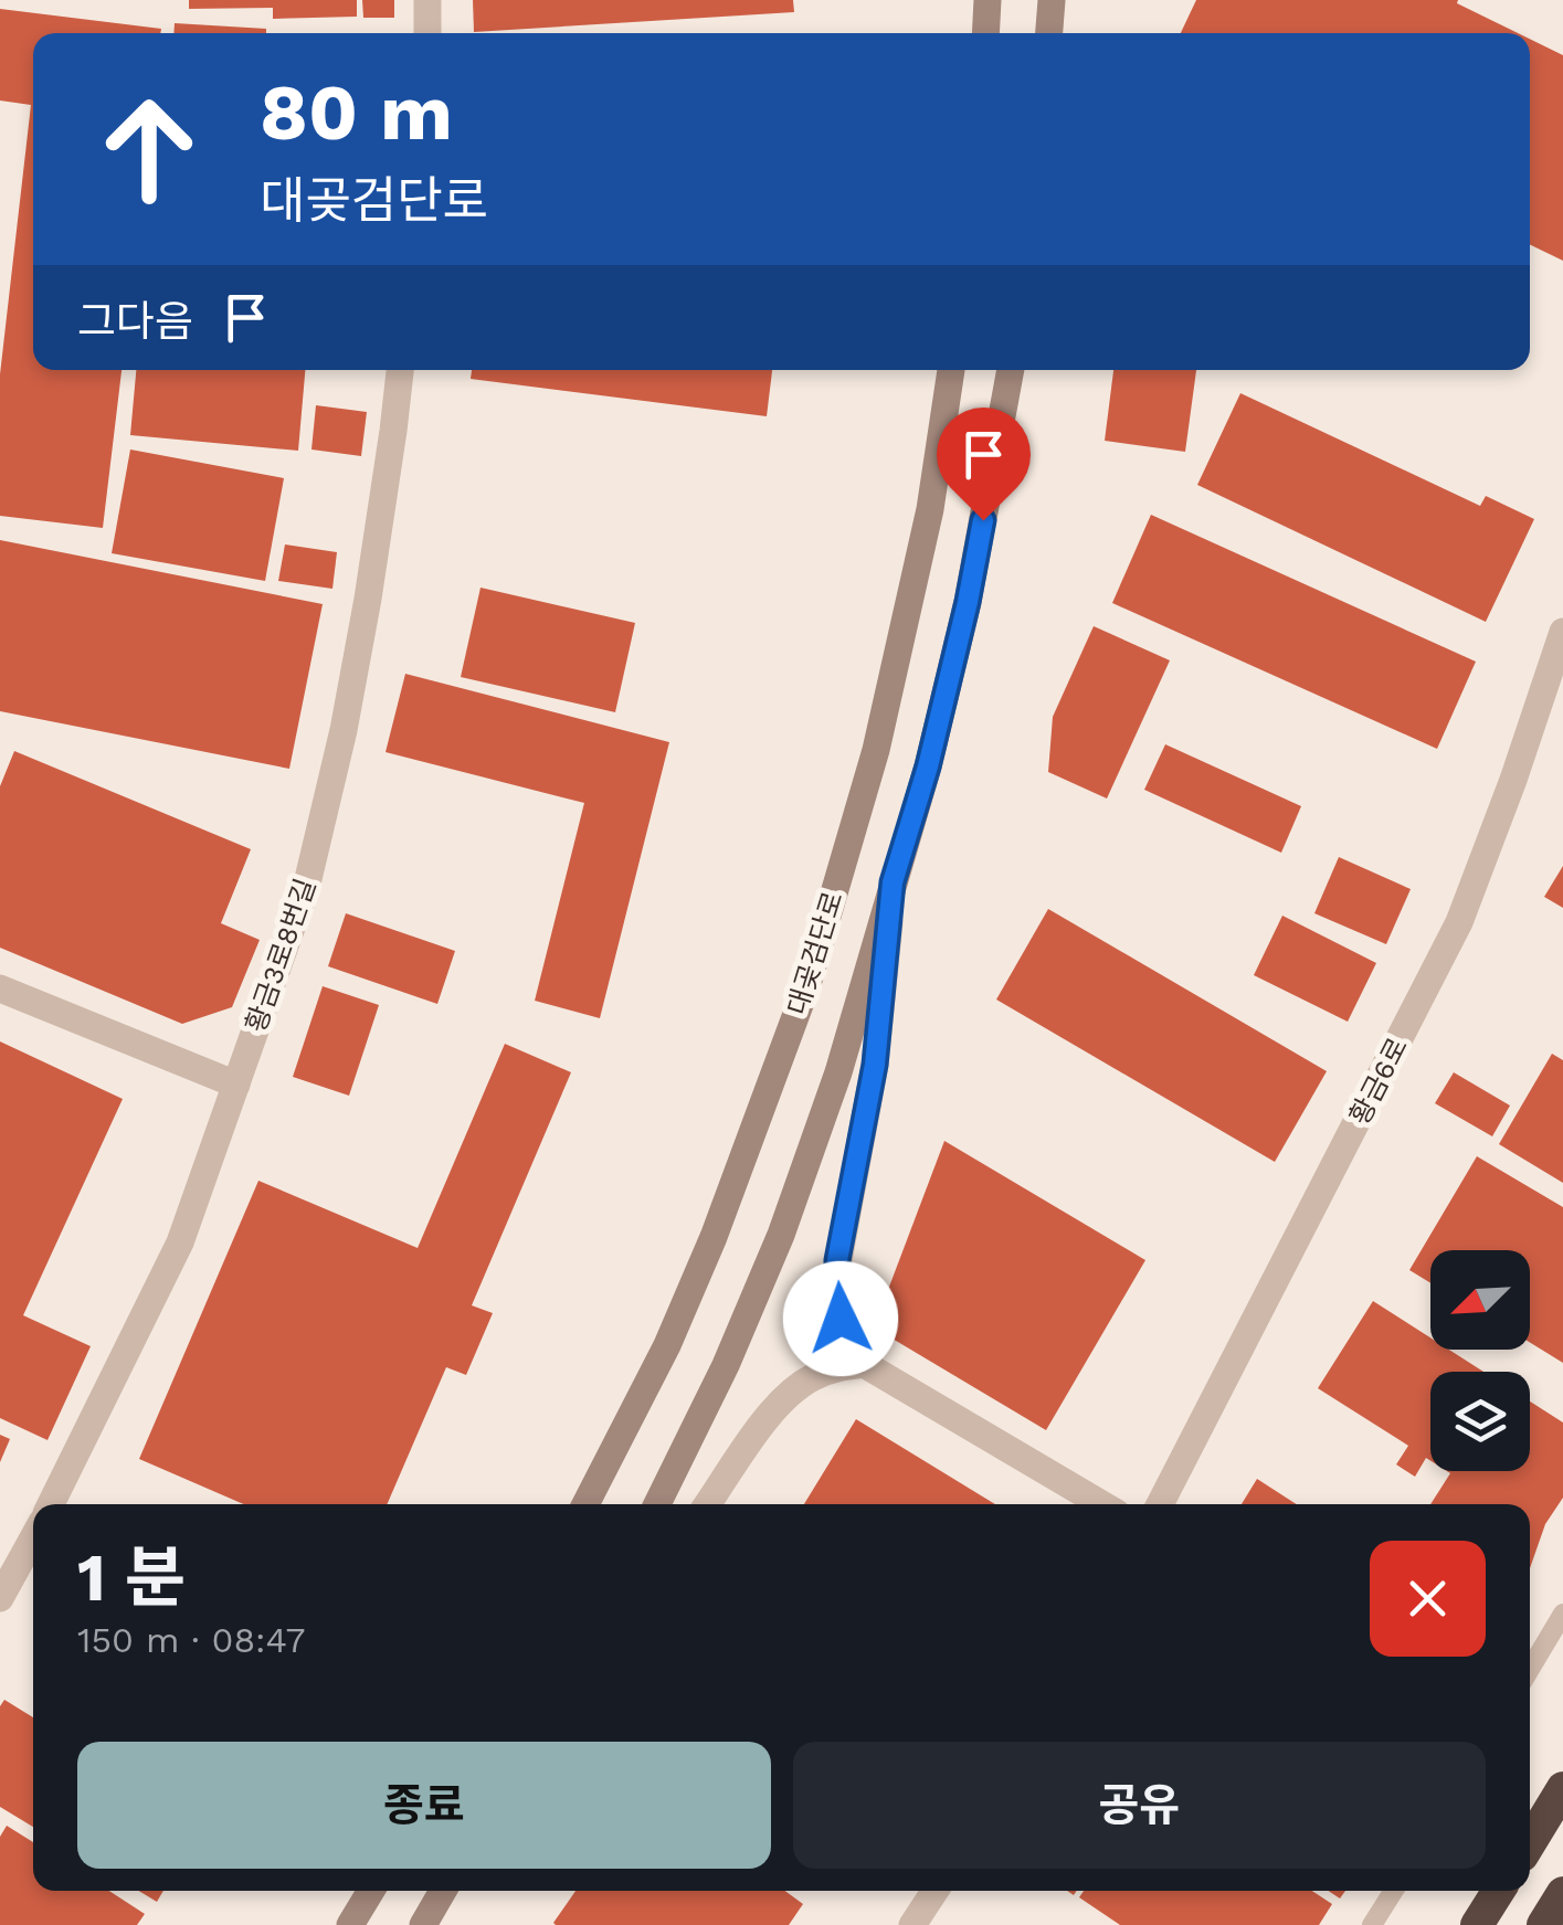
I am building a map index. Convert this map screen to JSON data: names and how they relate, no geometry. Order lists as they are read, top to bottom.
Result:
{
  "streets": {
    "main road": ["대곶검단로"],
    "street": ["황금3로8번길", "황금6로"]
  },
  "north": "bottom left",
  "page": {
    "turn": ["80 m", "대곶검단로"],
    "then": "그다음",
    "heading": ["1 분", "150 m · 08:47"],
    "buttons": ["종료", "공유"]
  }
}
